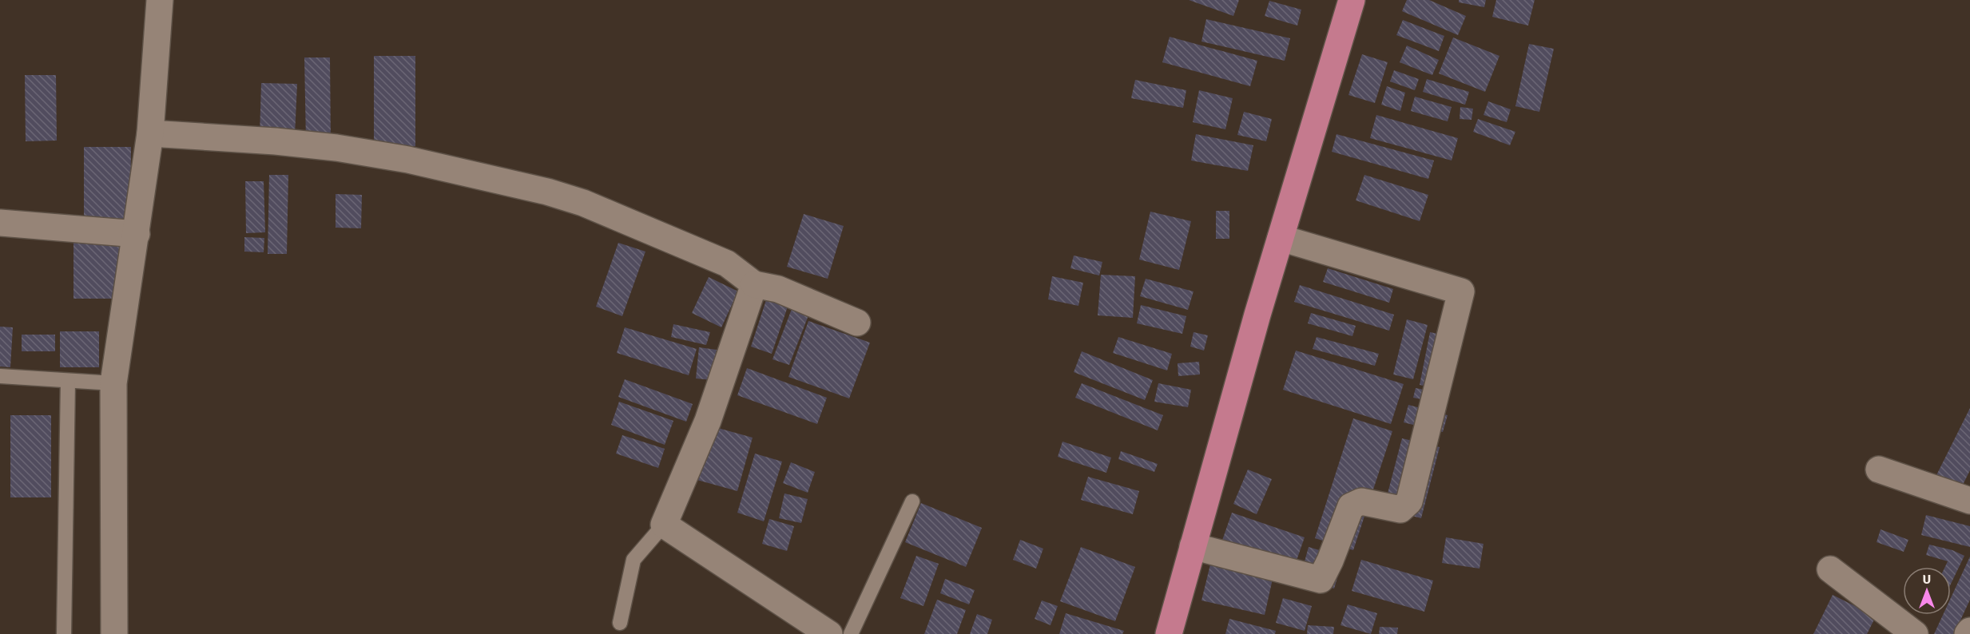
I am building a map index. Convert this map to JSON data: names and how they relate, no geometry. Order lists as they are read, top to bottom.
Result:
{
  "north": "top"
}
